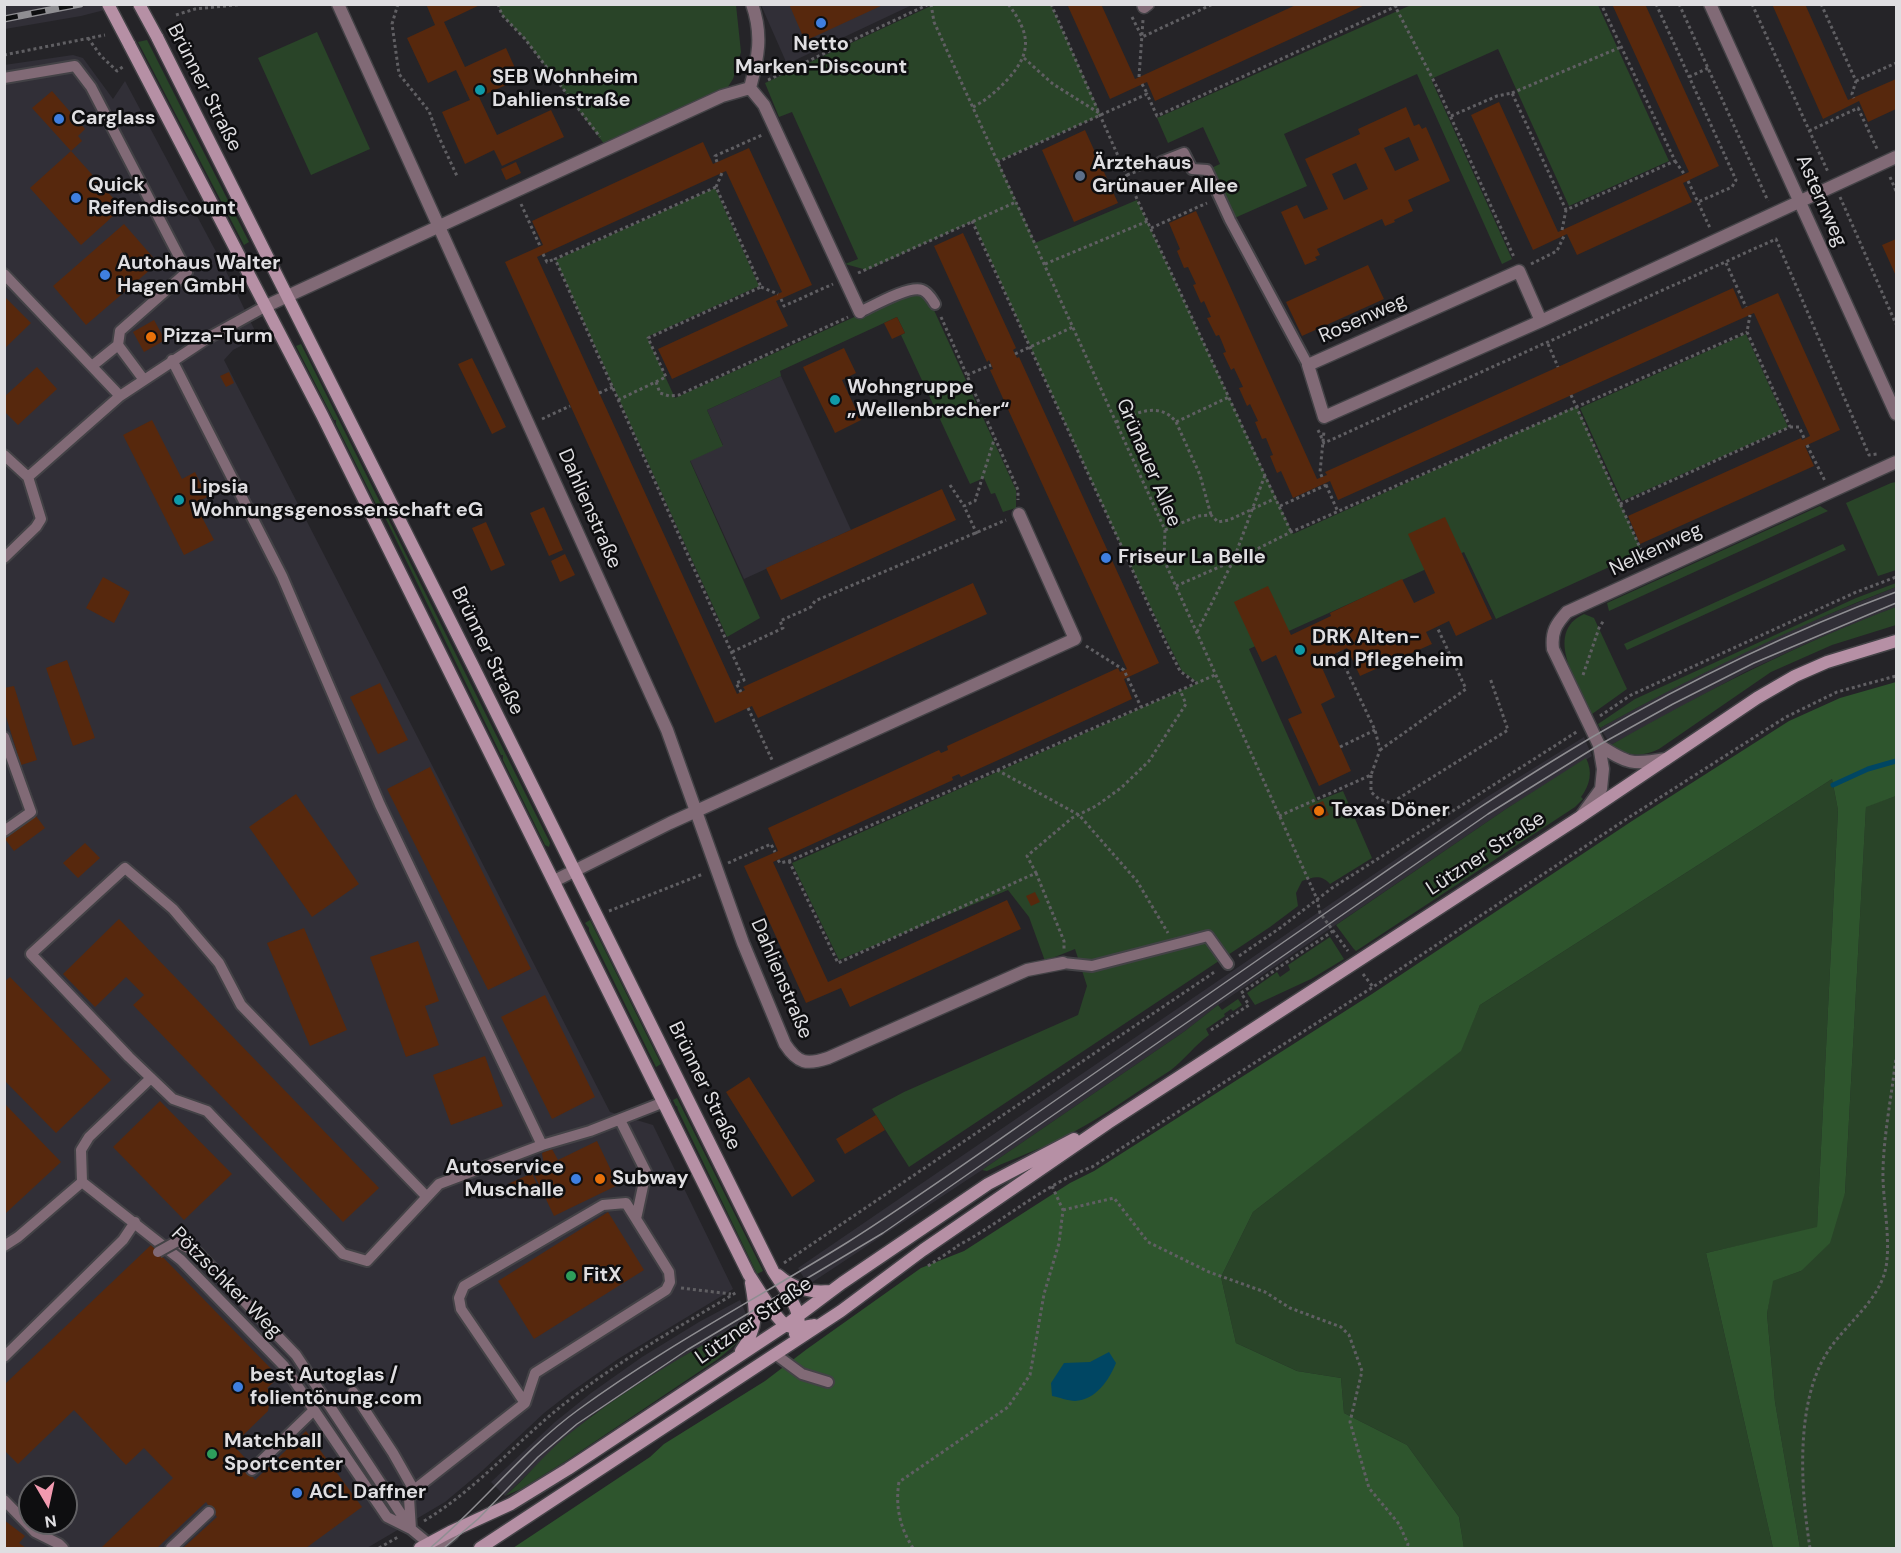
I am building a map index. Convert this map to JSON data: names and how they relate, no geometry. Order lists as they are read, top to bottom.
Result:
{
  "streets": {
    "main road": ["Brünner Straße", "Lützner Straße"],
    "street": [
      "Asternweg",
      "Rosenweg",
      "Dahlienstraße",
      "Nelkenweg"
    ],
    "lane": ["Pötzschker Weg"],
    "path": ["Grünauer Allee"]
  },
  "crossings": [
    ["Brünner Straße", "Lützner Straße"],
    ["Grünauer Allee", "Lützner Straße"],
    ["Nelkenweg", "Lützner Straße"],
    ["Lützner Straße", "Pötzschker Weg"]
  ],
  "places": [
    "Netto Marken-Discount",
    "SEB Wohnheim Dahlienstraße",
    "Carglass",
    "Ärztehaus Grünauer Allee",
    "Quick Reifendiscount",
    "Autohaus Walter Hagen GmbH",
    "Pizza-Turm",
    "Wohngruppe „Wellenbrecher“",
    "Lipsia Wohnungsgenossenschaft eG",
    "Friseur La Belle",
    "DRK Alten- und Pflegeheim",
    "Texas Döner",
    "Autoservice Muschalle",
    "Subway",
    "FitX",
    "best Autoglas / folientönung.com",
    "Matchball Sportcenter",
    "ACL Daffner"
  ],
  "north": "bottom"
}
